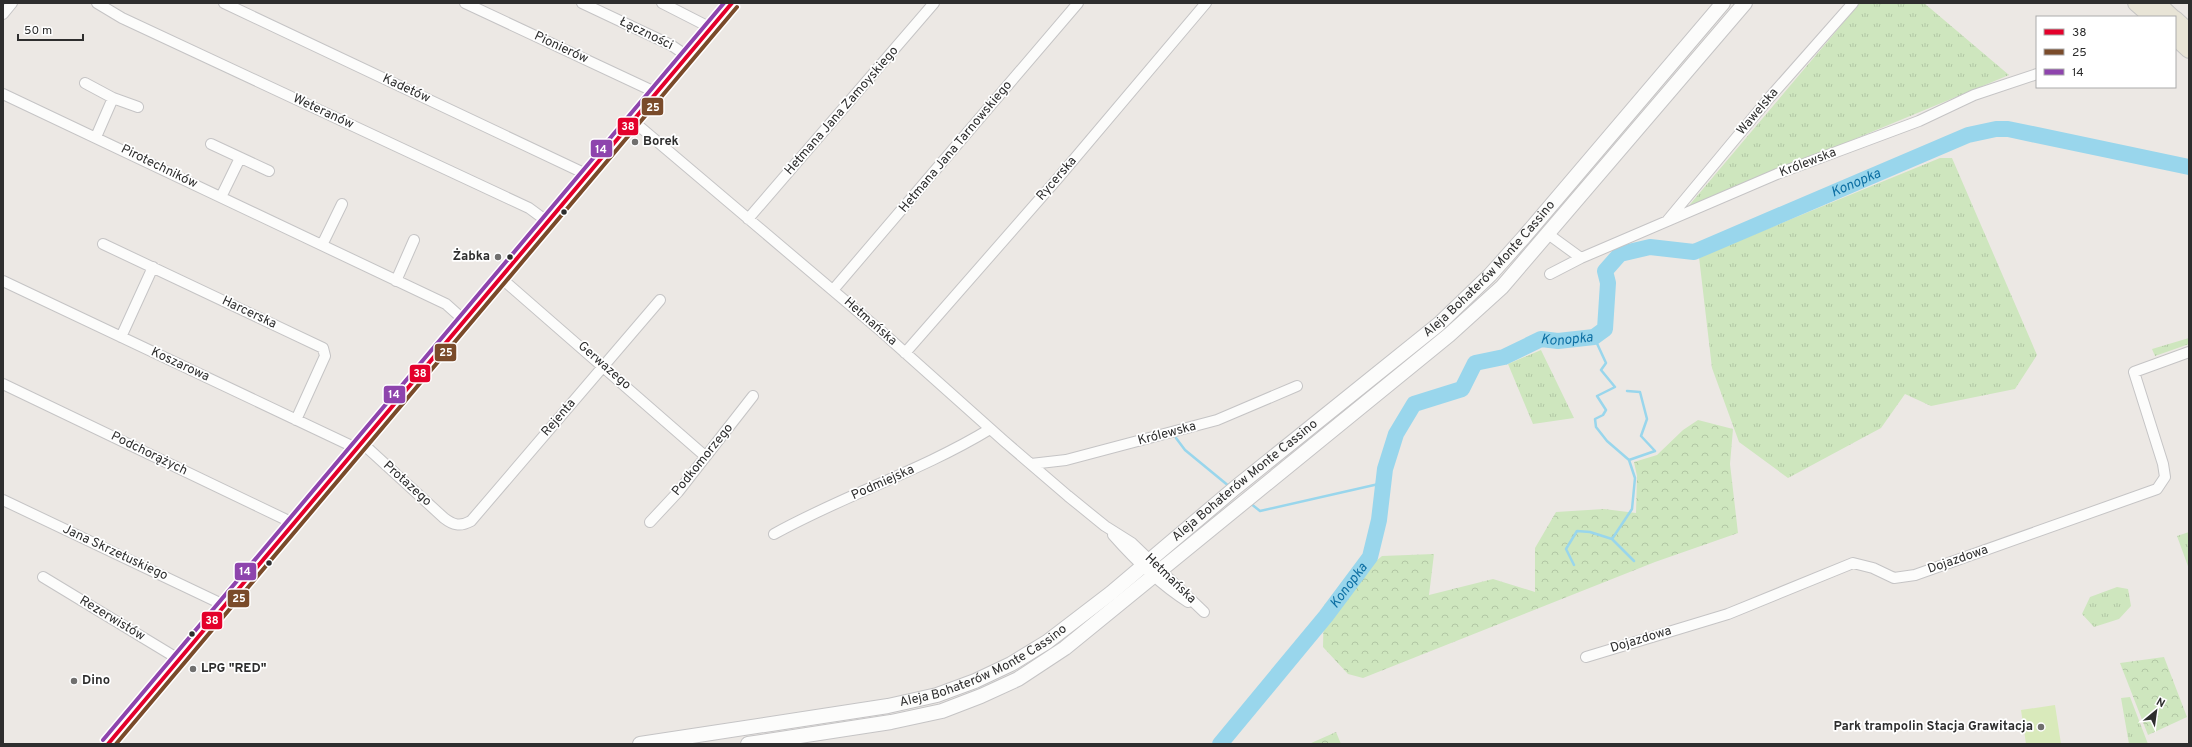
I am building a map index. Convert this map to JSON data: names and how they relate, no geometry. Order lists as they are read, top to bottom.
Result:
{
  "streets": {
    "main road": ["Aleja Bohaterów Monte Cassino"],
    "street": [
      "Łączności",
      "Pionierów",
      "Kadetów",
      "Hetmana Jana Zamoyskiego",
      "Weteranów",
      "Wawelska",
      "Hetmana Jana Tarnowskiego",
      "Królewska",
      "Pirotechników",
      "Rycerska",
      "Harcerska",
      "Hetmańska",
      "Koszarowa",
      "Gerwazego",
      "Rejenta",
      "Podchorążych",
      "Podkomorzego",
      "Podmiejska",
      "Protazego",
      "Jana Skrzetuskiego",
      "Dojazdowa",
      "Rezerwistów"
    ]
  },
  "crossings": [
    ["Hetmana Jana Zamoyskiego", "Hetmańska"],
    ["Wawelska", "Królewska"],
    ["Hetmana Jana Tarnowskiego", "Hetmańska"],
    ["Królewska", "Hetmańska"],
    ["Rycerska", "Hetmańska"],
    ["Aleja Bohaterów Monte Cassino", "Hetmańska"],
    ["Harcerska", "Koszarowa"],
    ["Hetmańska", "Podmiejska"],
    ["Koszarowa", "Protazego"],
    ["Gerwazego", "Rejenta"],
    ["Gerwazego", "Podkomorzego"],
    ["Rejenta", "Protazego"]
  ],
  "water": ["Konopka"],
  "places": [
    "Borek",
    "Żabka",
    "LPG \"RED\"",
    "Dino",
    "Park trampolin Stacja Grawitacja"
  ],
  "lines": ["transit line 38", "transit line 14", "transit line 25"],
  "legend": ["38", "25", "14"],
  "scale_bar": "50 m",
  "north": "top right"
}
